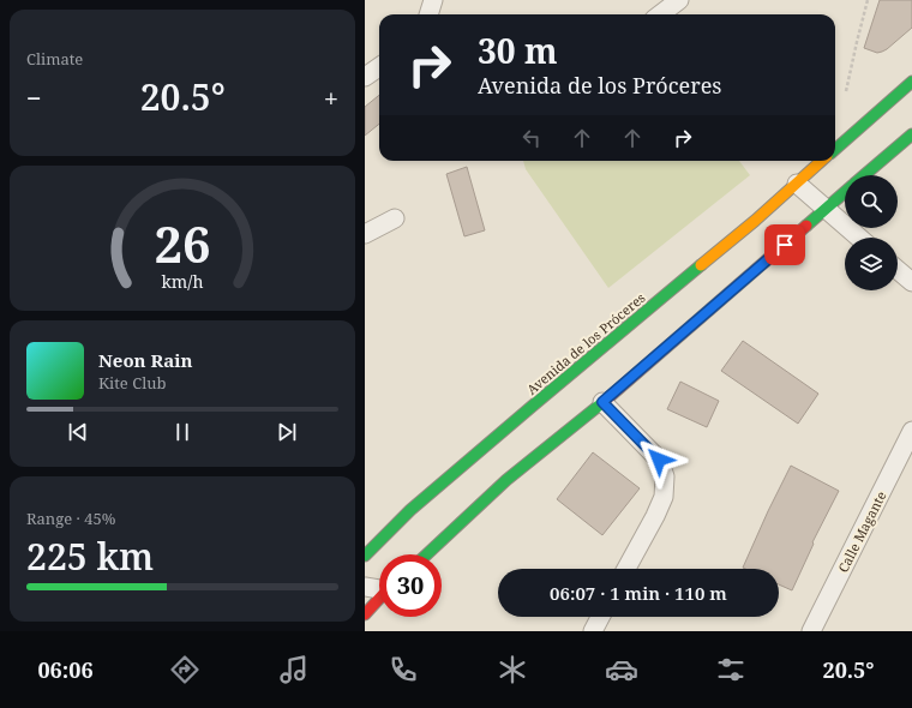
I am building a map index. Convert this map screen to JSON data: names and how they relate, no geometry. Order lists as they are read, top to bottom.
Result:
{
  "streets": {
    "main road": ["Avenida de los Próceres"],
    "street": ["Calle Magante"]
  },
  "page": {
    "tile": [
      "Climate",
      ["Range · 45%", "225 km"]
    ],
    "turn": ["30 m", "Avenida de los Próceres"],
    "heat": ["−", "20.5°", "+"],
    "song": ["Neon Rain", "Kite Club"],
    "limit": "30",
    "trip": "06:07 · 1 min · 110 m",
    "tabs": ["06:06", "20.5°"],
    "gauge": ["26", "km/h"]
  }
}
